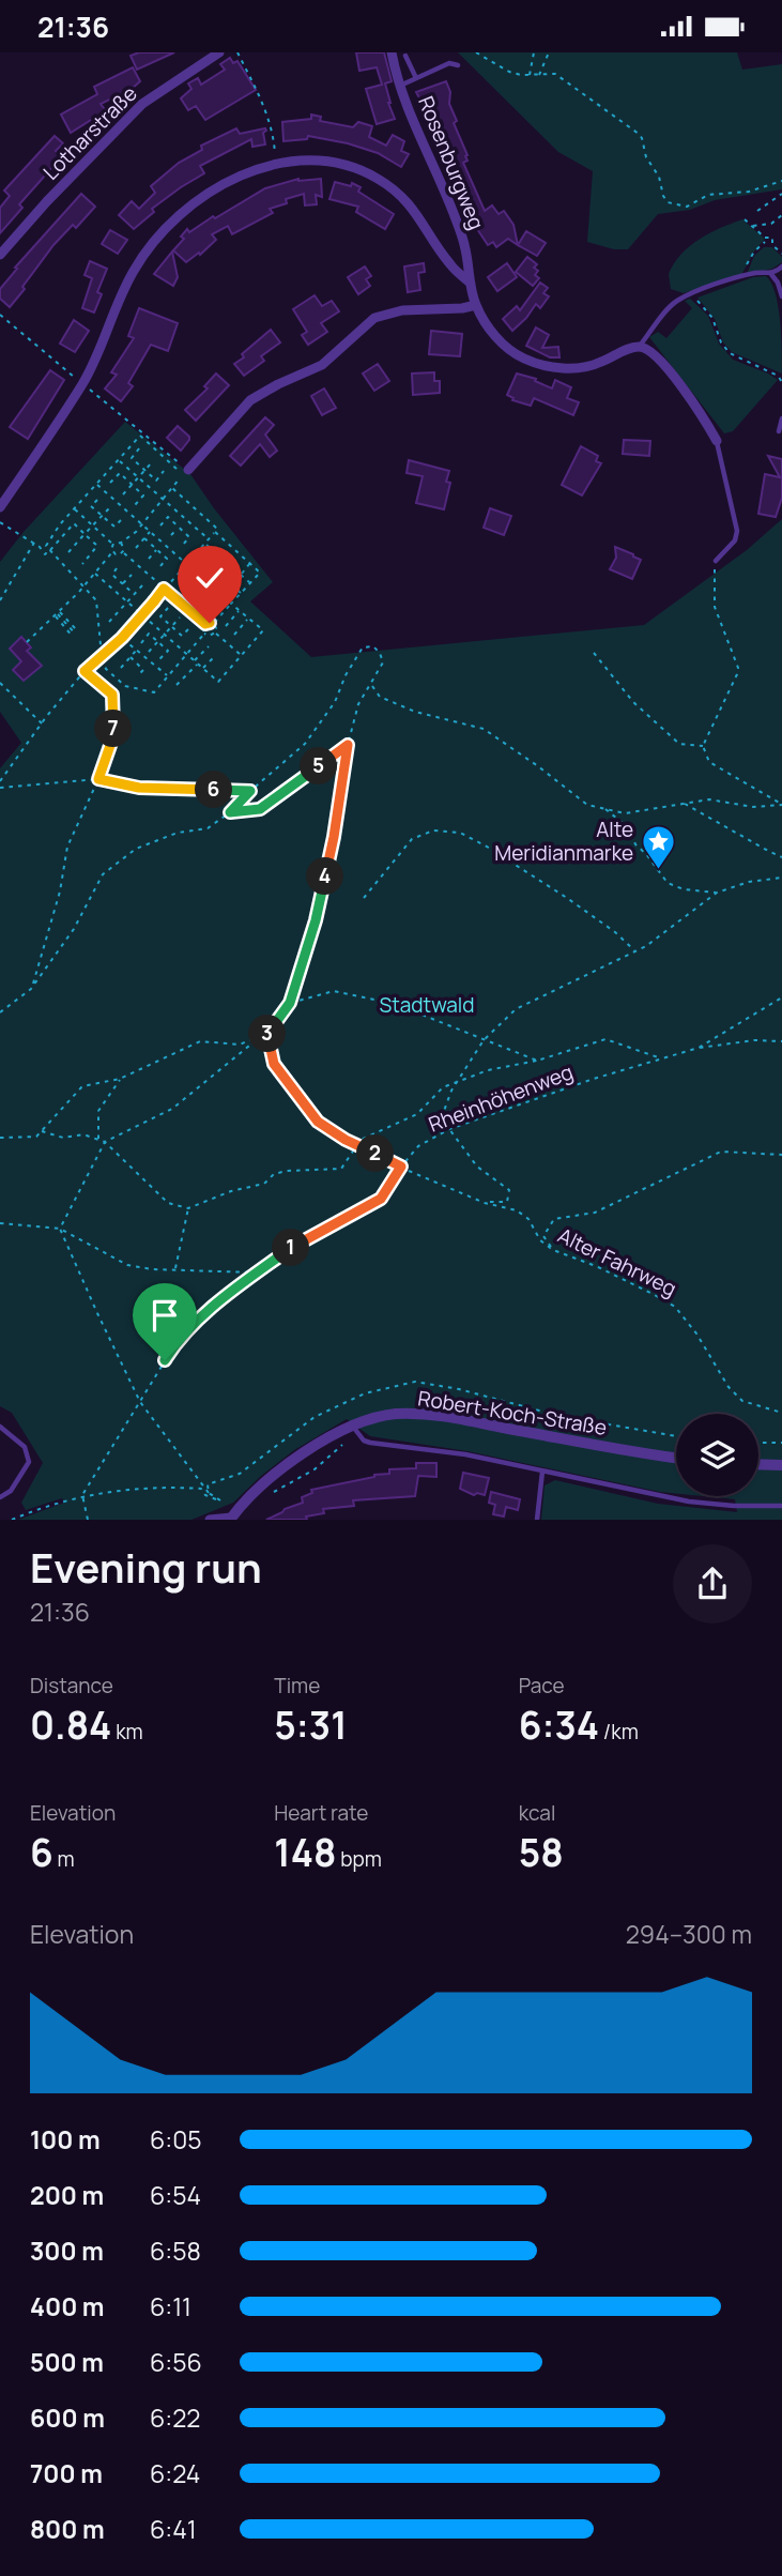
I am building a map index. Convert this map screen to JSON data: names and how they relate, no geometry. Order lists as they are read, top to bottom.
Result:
{
  "streets": {
    "street": ["Lotharstraße", "Rosenburgweg", "Robert-Koch-Straße"],
    "path": ["Rheinhöhenweg", "Alter Fahrweg"]
  },
  "crossings": [
    ["Rheinhöhenweg", "Alter Fahrweg"]
  ],
  "parks": ["Stadtwald"],
  "places": {
    "place": ["Alte Meridianmarke"]
  },
  "page": {
    "status": "21:36",
    "pins": [
      "7",
      "5",
      "6",
      "4",
      "3",
      "2",
      "1"
    ],
    "heading": ["Evening run", "21:36"],
    "stats": [
      ["Distance", "0.84 km"],
      ["Time", "5:31"],
      ["Pace", "6:34 /km"],
      ["Elevation", "6 m"],
      ["Heart rate", "148 bpm"],
      ["kcal", "58"]
    ],
    "chart": ["Elevation", "294–300 m"],
    "list": [
      {
        "name": "100 m",
        "note": "6:05"
      },
      {
        "name": "200 m",
        "note": "6:54"
      },
      {
        "name": "300 m",
        "note": "6:58"
      },
      {
        "name": "400 m",
        "note": "6:11"
      },
      {
        "name": "500 m",
        "note": "6:56"
      },
      {
        "name": "600 m",
        "note": "6:22"
      },
      {
        "name": "700 m",
        "note": "6:24"
      },
      {
        "name": "800 m",
        "note": "6:41"
      }
    ]
  }
}
